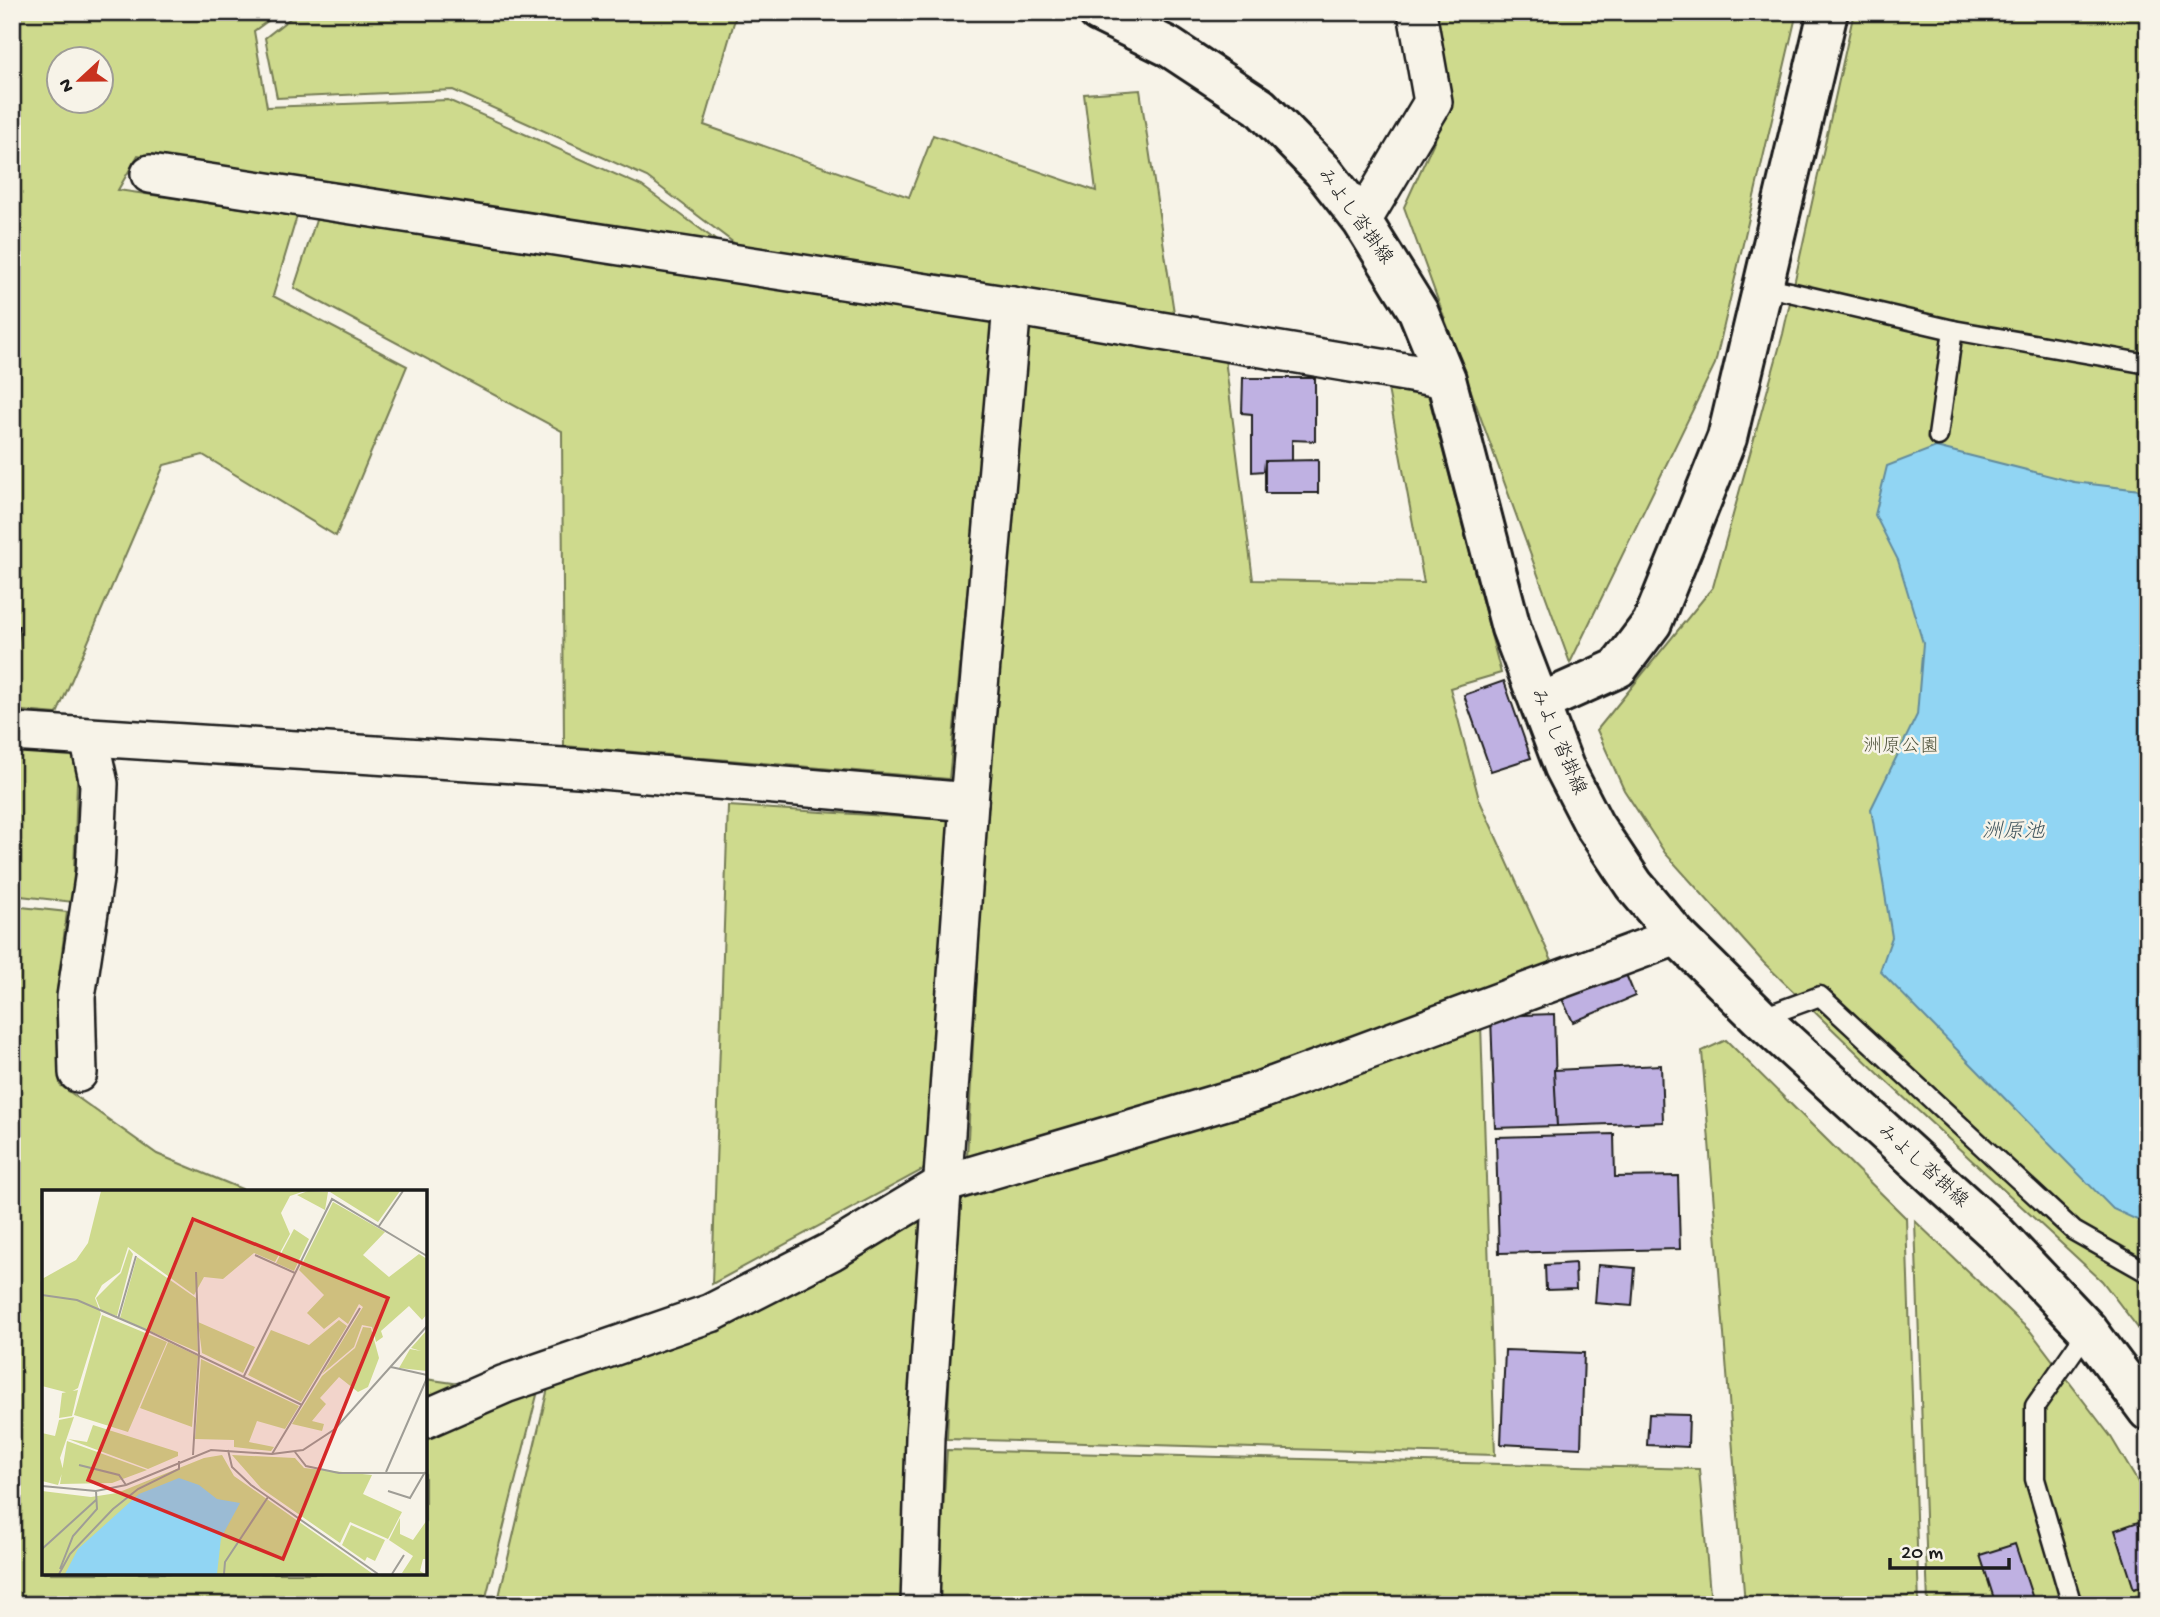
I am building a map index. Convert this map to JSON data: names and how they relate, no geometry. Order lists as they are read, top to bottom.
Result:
{
  "streets": {
    "main road": ["みよし沓掛線"]
  },
  "water": ["洲原池"],
  "parks": ["洲原公園"],
  "scale_bar": "20 m",
  "north": "left"
}
